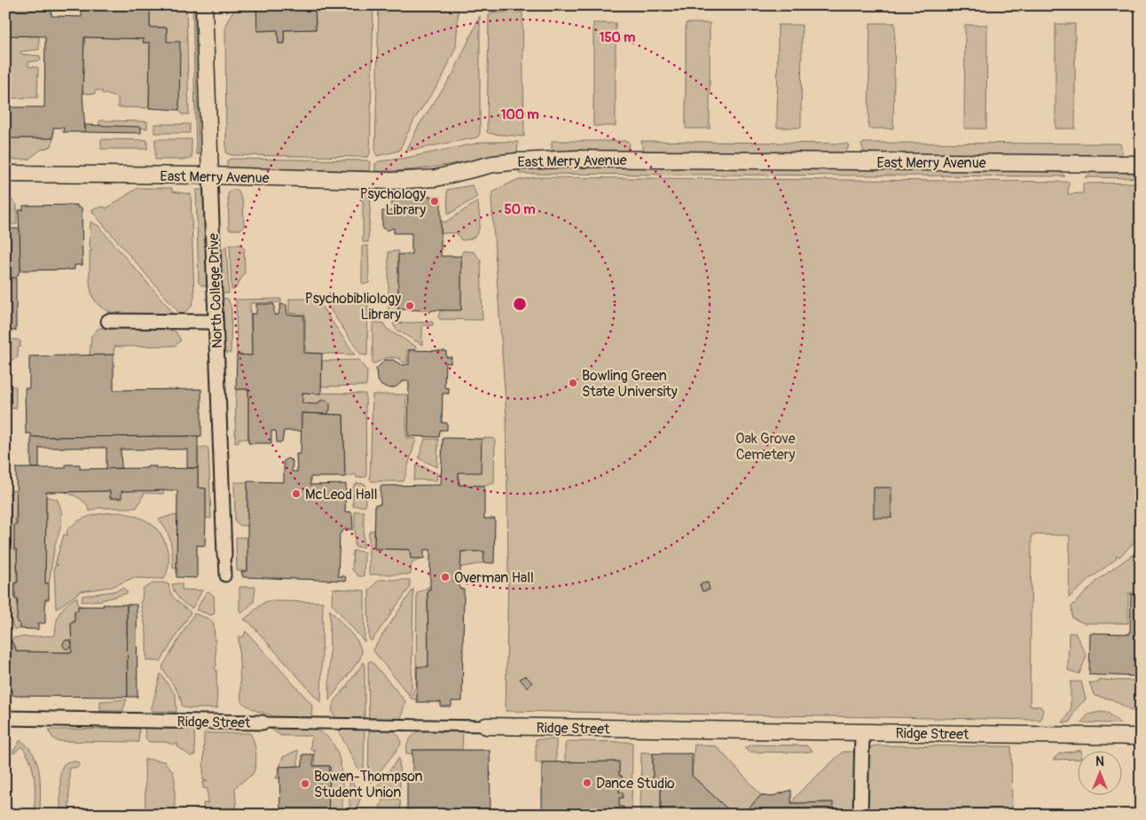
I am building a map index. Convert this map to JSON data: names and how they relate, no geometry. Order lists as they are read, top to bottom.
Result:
{
  "streets": {
    "street": ["East Merry Avenue", "North College Drive", "Ridge Street"]
  },
  "crossings": [
    ["East Merry Avenue", "North College Drive"]
  ],
  "parks": ["Oak Grove Cemetery"],
  "places": [
    "Psychology Library",
    "Psychobibliology Library",
    "Bowling Green State University",
    "McLeod Hall",
    "Overman Hall",
    "Dance Studio",
    "Bowen-Thompson Student Union"
  ],
  "north": "top",
  "rings": ["150 m", "100 m", "50 m"]
}
